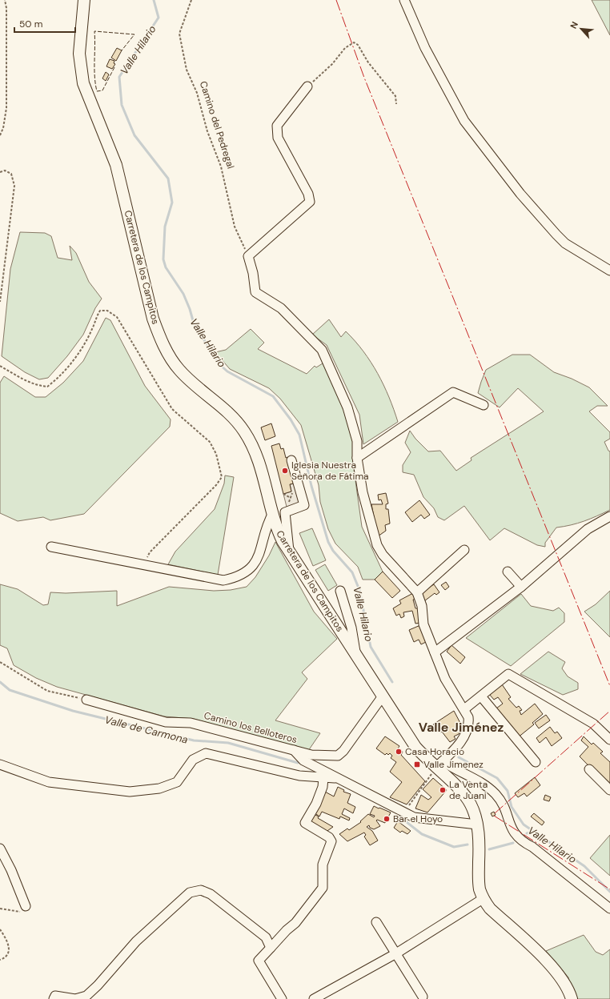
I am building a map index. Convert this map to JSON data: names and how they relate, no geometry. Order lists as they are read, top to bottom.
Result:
{
  "streets": {
    "main road": ["Carretera de los Campitos"],
    "street": ["Camino los Belloteros"],
    "path": ["Camino del Pedregal"]
  },
  "crossings": [
    ["Carretera de los Campitos", "Camino los Belloteros"]
  ],
  "districts": ["Valle Jiménez"],
  "water": ["Valle Hilario", "Valle de Carmona"],
  "places": {
    "other": [
      "Iglesia Nuestra Señora de Fátima",
      "Casa Horacio",
      "La Venta de Juani",
      "Bar el Hoyo"
    ],
    "transit": ["Valle Jimenez"]
  },
  "scale_bar": "50 m",
  "north": "top left"
}
